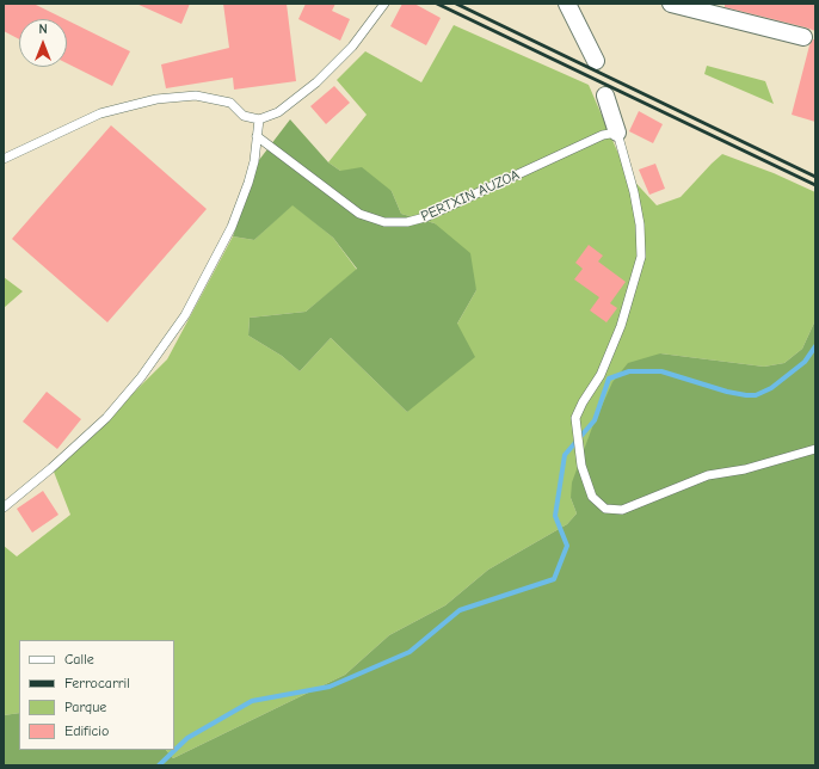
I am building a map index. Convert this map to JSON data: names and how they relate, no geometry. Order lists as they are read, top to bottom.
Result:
{
  "streets": {
    "lane": ["PERTXIN AUZOA"]
  },
  "legend": [
    "Calle",
    "Ferrocarril",
    "Parque",
    "Edificio"
  ],
  "north": "top"
}
